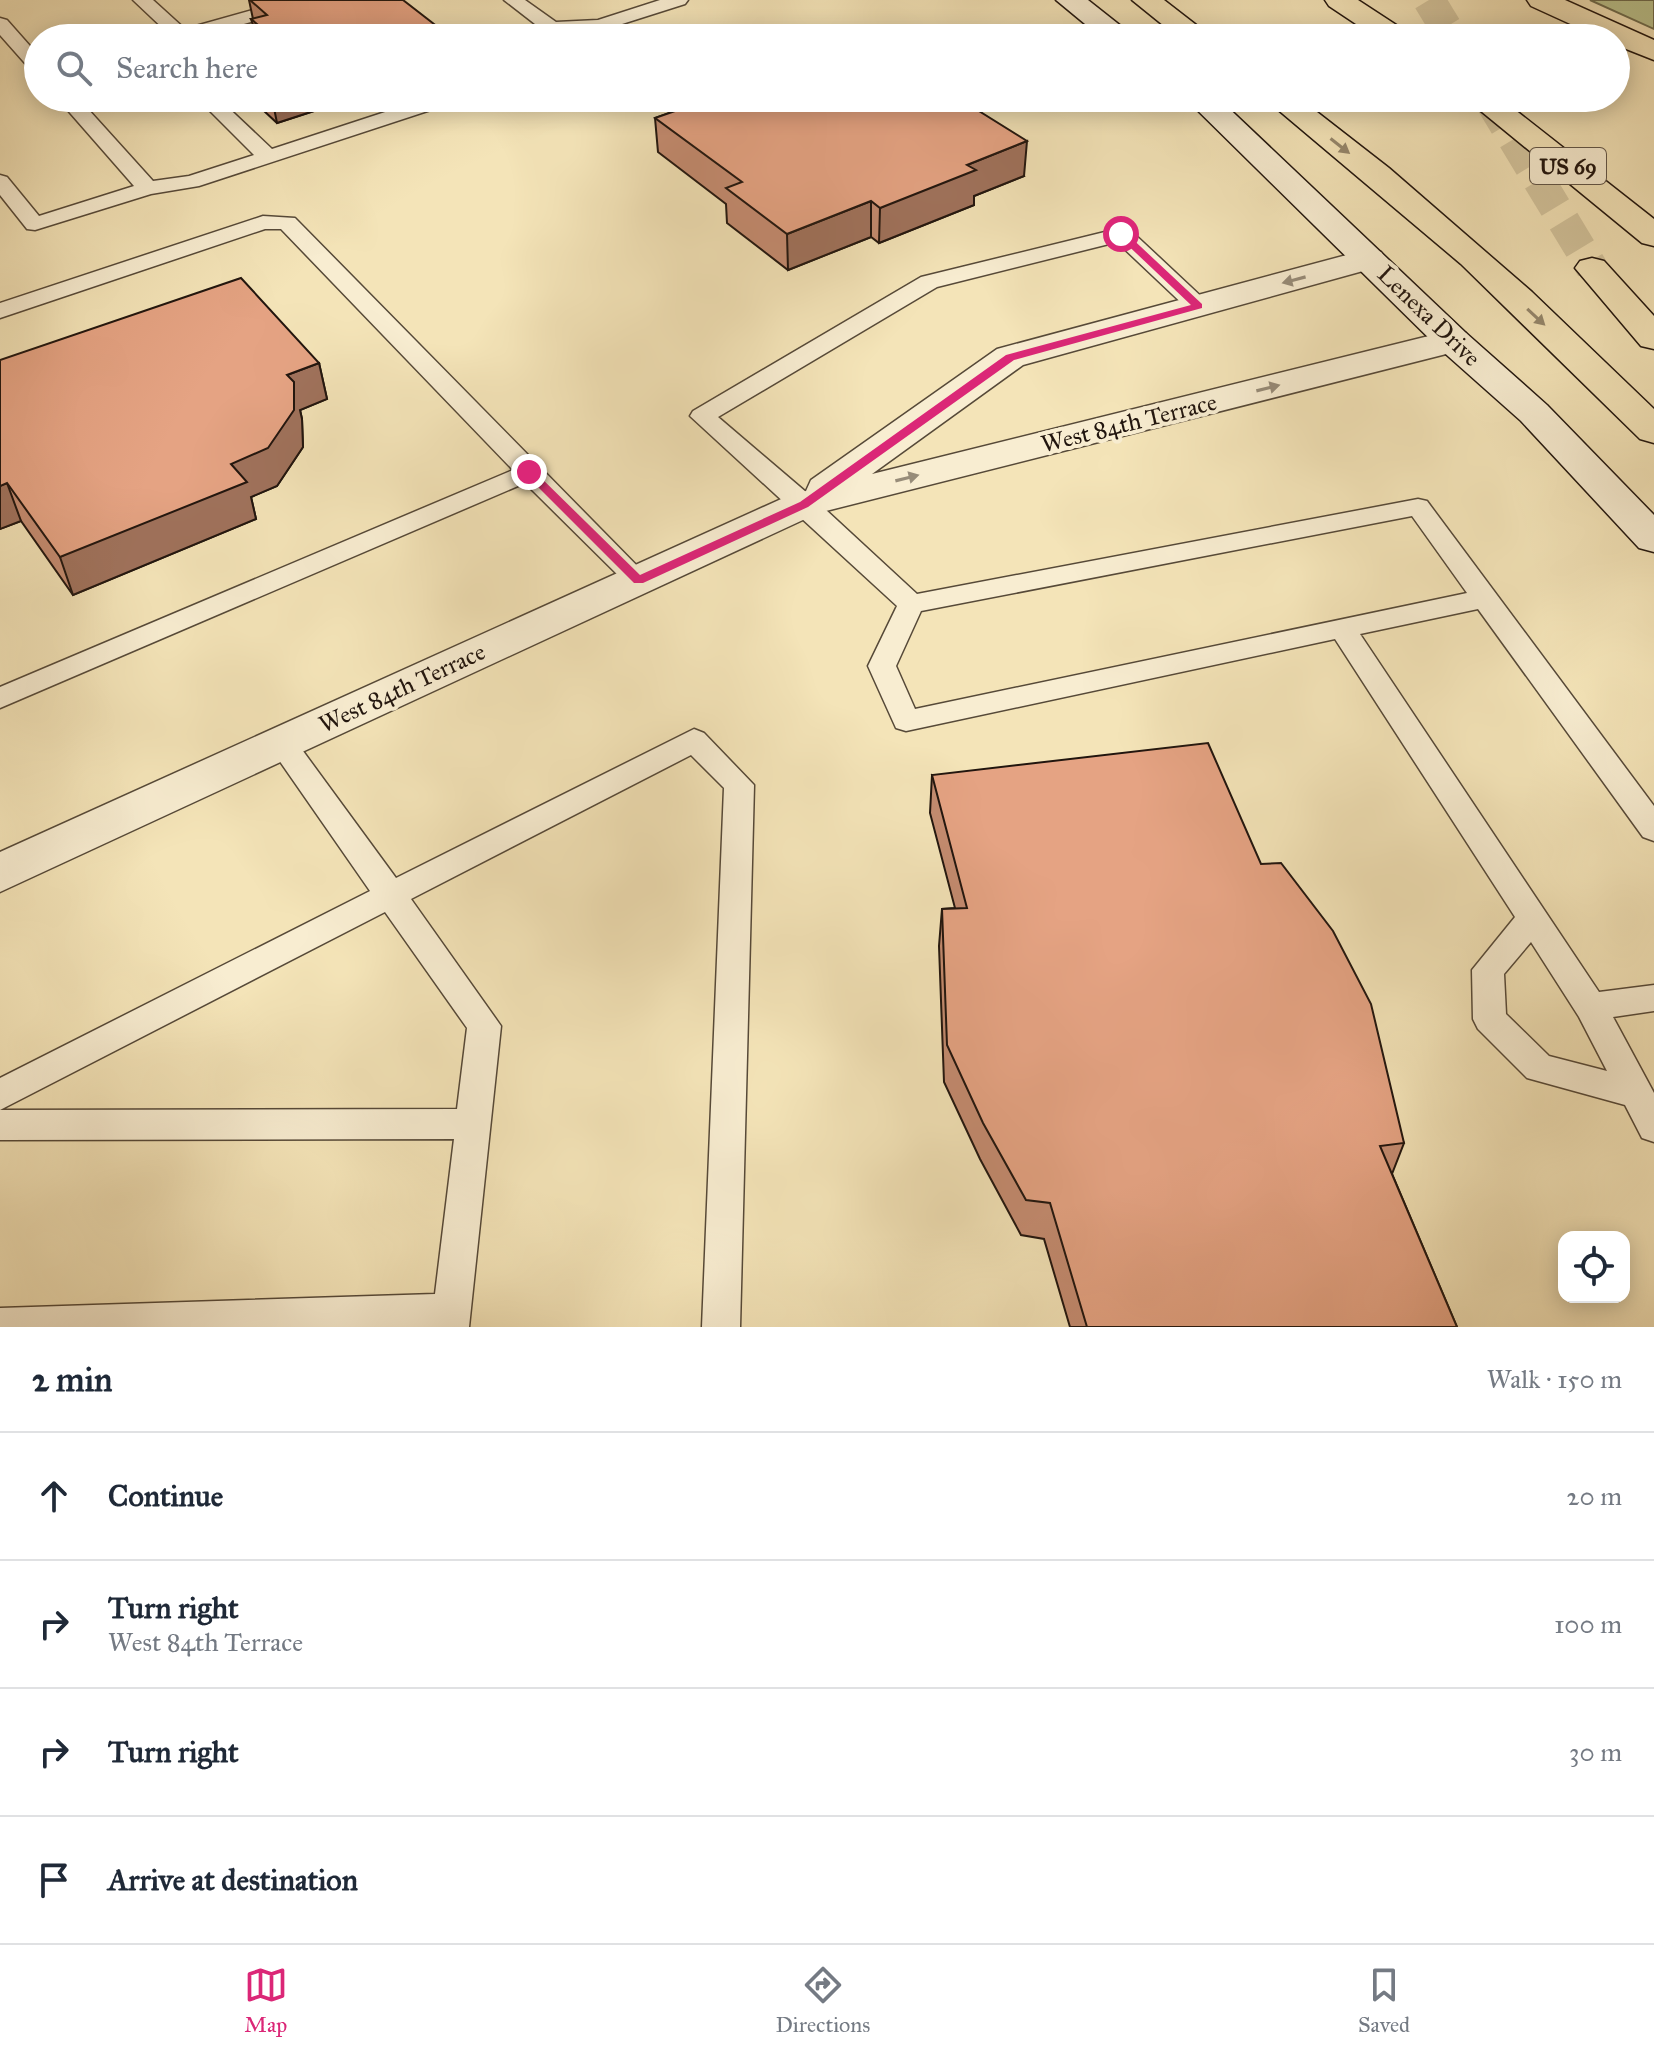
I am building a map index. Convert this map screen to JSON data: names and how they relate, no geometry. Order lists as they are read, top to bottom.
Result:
{
  "streets": {
    "highway": ["US 69"],
    "street": ["Lenexa Drive", "West 84th Terrace"]
  },
  "crossings": [
    ["Lenexa Drive", "West 84th Terrace"]
  ],
  "page": {
    "search": "Search here",
    "heading": ["2 min", "Walk · 150 m"],
    "list": [
      ["Continue", "20 m"],
      ["Turn right", "West 84th Terrace", "100 m"],
      ["Turn right", "30 m"],
      "Arrive at destination"
    ],
    "nav": ["Map", "Directions", "Saved"]
  }
}
